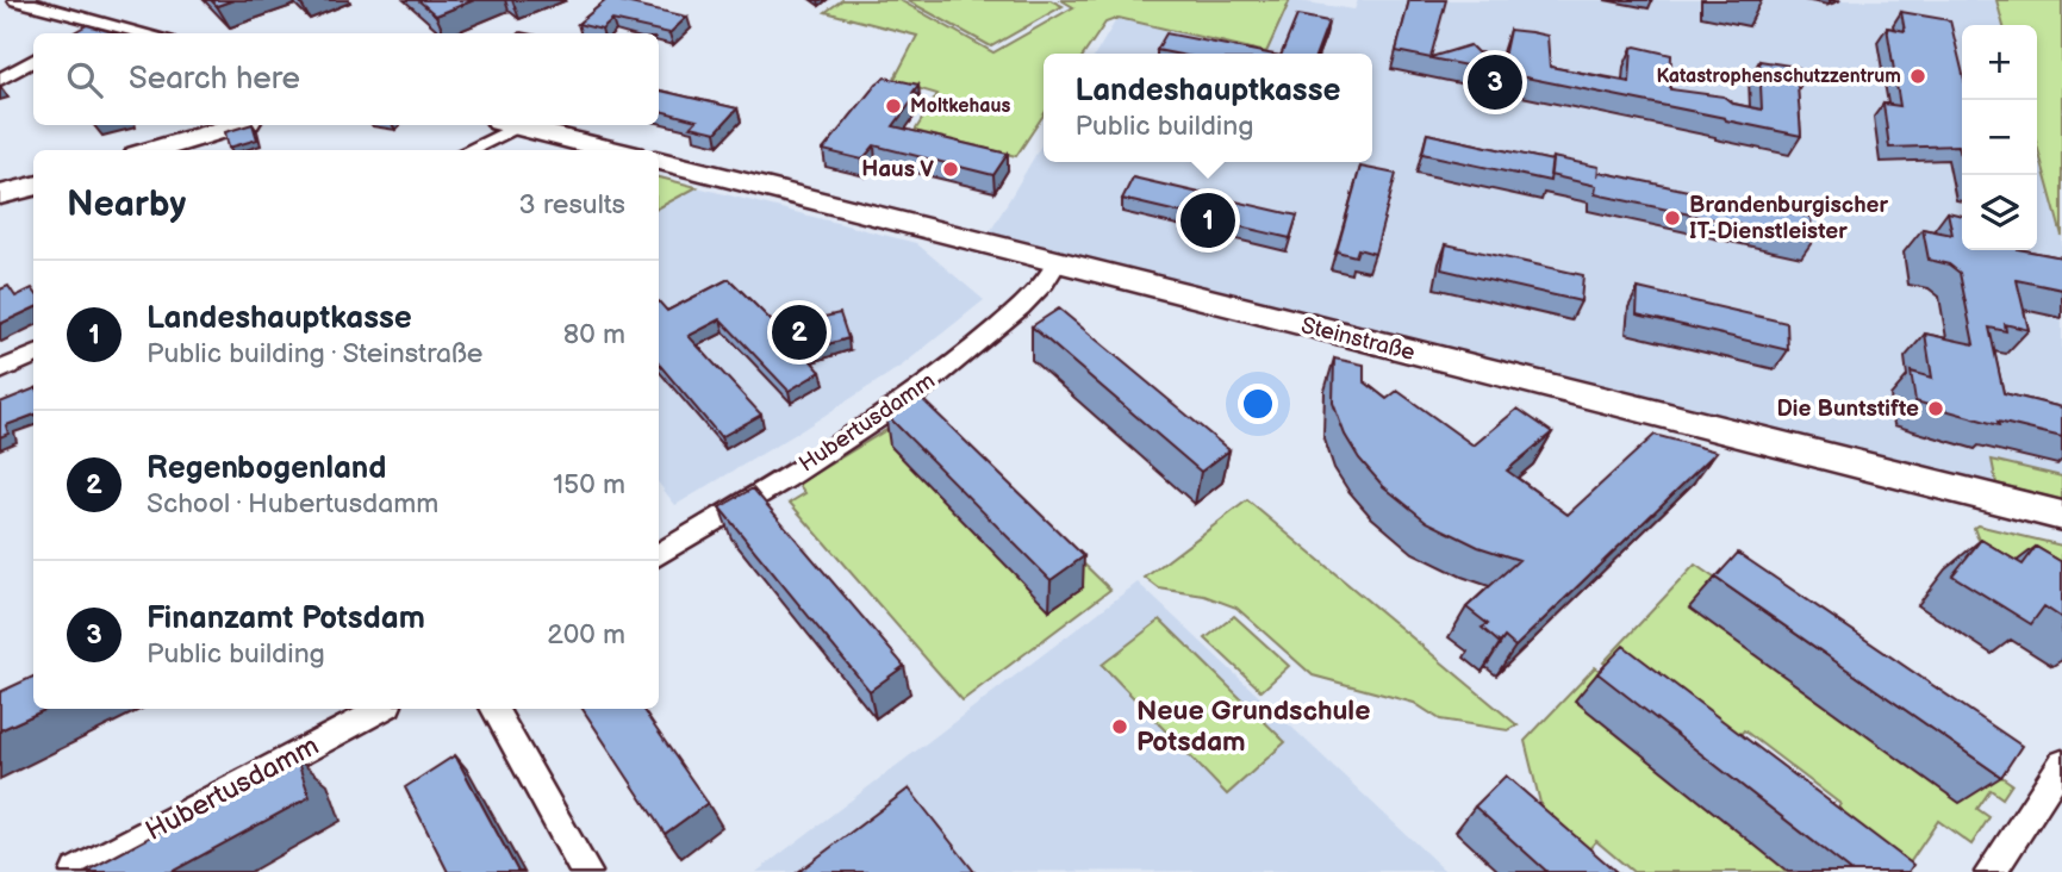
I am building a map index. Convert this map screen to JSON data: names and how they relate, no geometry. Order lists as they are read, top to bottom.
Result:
{
  "streets": {
    "street": ["Steinstraße", "Hubertusdamm"]
  },
  "crossings": [
    ["Steinstraße", "Hubertusdamm"]
  ],
  "places": [
    "Katastrophenschutzzentrum",
    "Moltkehaus",
    "Haus V",
    "Brandenburgischer IT-Dienstleister",
    "Die Buntstifte",
    "Neue Grundschule Potsdam"
  ],
  "page": {
    "map_buttons": ["+", "−"],
    "search": "Search here",
    "pins": ["3", "1", "2"],
    "popup": ["Landeshauptkasse", "Public building"],
    "heading": ["Nearby", "3 results"],
    "list": [
      {
        "mark": "1",
        "name": "Landeshauptkasse",
        "note": "Public building · Steinstraße",
        "value": "80 m"
      },
      {
        "mark": "2",
        "name": "Regenbogenland",
        "note": "School · Hubertusdamm",
        "value": "150 m"
      },
      {
        "mark": "3",
        "name": "Finanzamt Potsdam",
        "note": "Public building",
        "value": "200 m"
      }
    ]
  }
}
